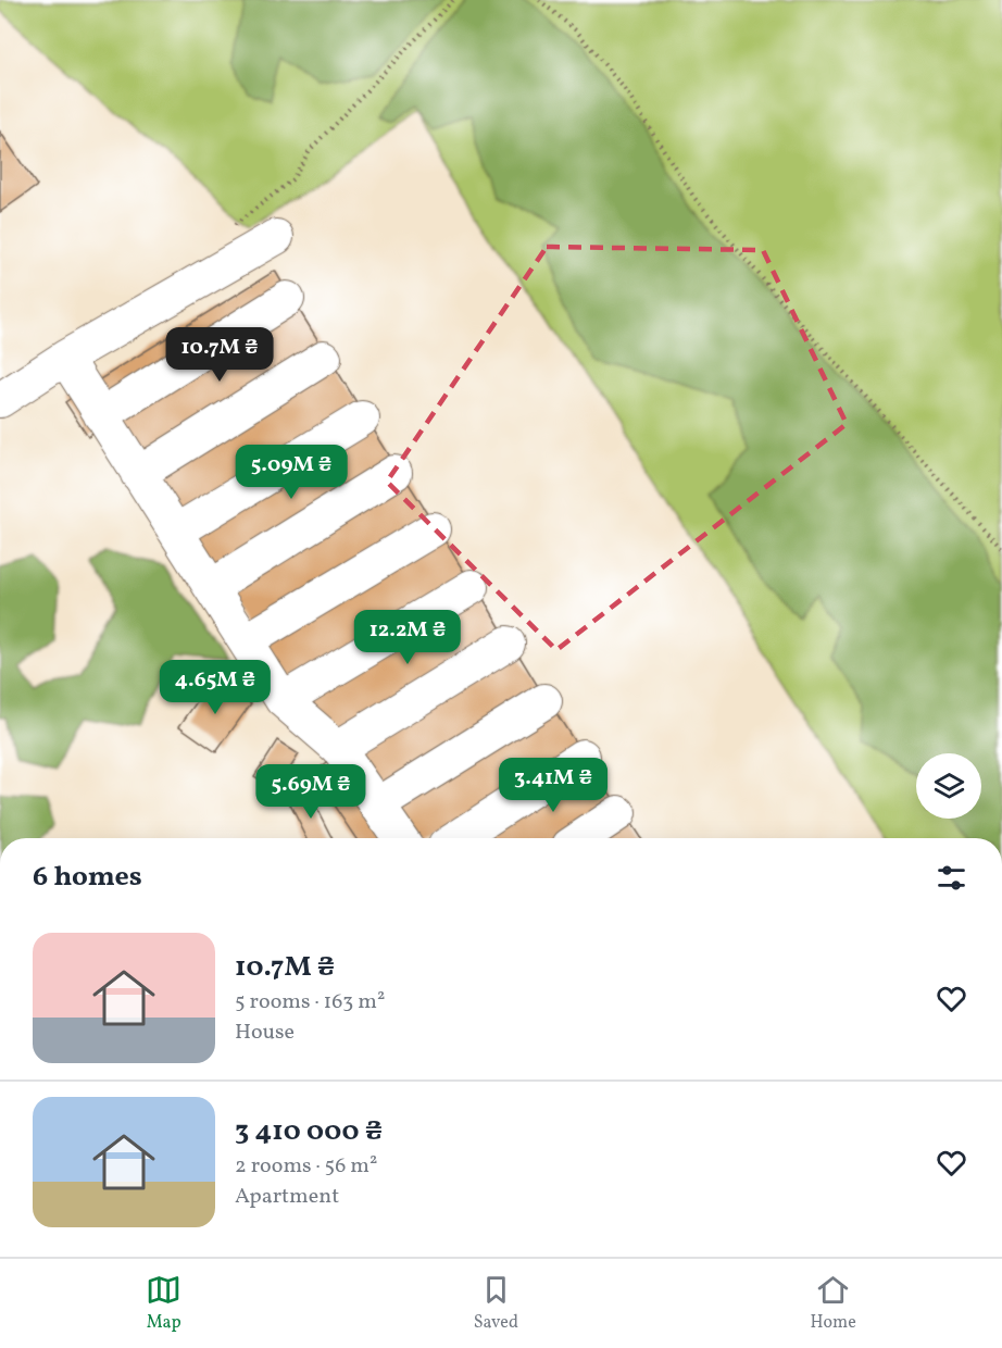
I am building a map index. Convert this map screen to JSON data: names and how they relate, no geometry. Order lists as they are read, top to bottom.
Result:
{
  "page": {
    "price": [
      "10.7M ₴",
      "5.09M ₴",
      "12.2M ₴",
      "4.65M ₴",
      "3.41M ₴",
      "5.69M ₴"
    ],
    "heading": "6 homes",
    "list": [
      {
        "name": "10.7M ₴",
        "note": "5 rooms · 163 m² · House"
      },
      {
        "name": "3 410 000 ₴",
        "note": "2 rooms · 56 m² · Apartment"
      }
    ],
    "tabs": ["Map", "Saved", "Home"]
  }
}
